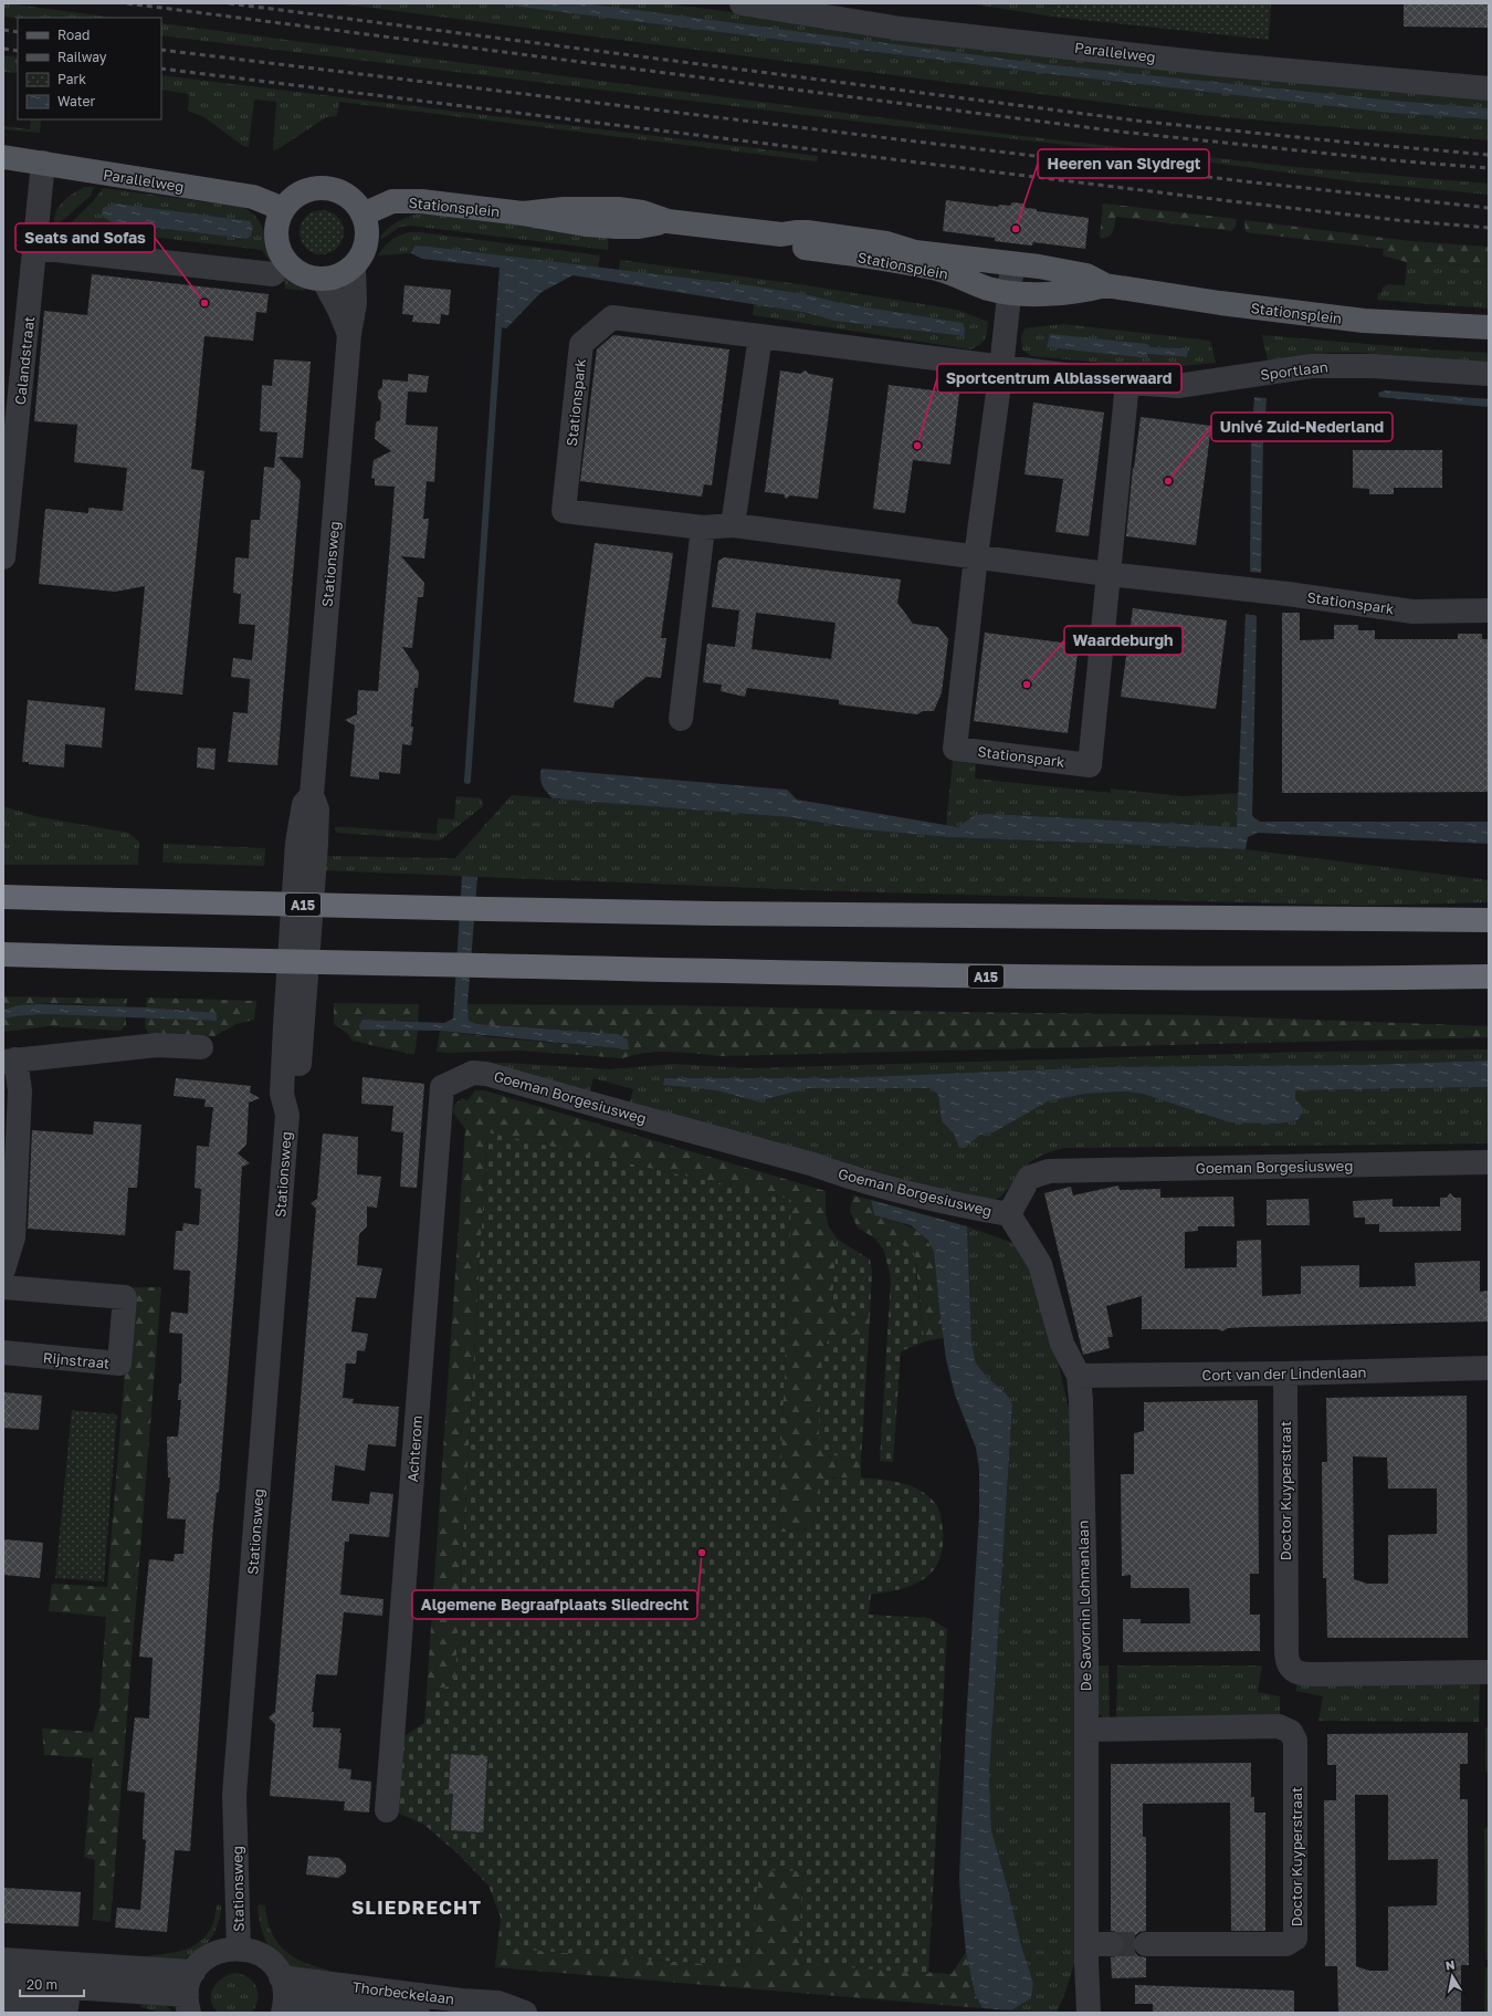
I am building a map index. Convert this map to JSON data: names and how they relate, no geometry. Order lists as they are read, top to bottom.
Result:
{
  "streets": {
    "highway": ["A15"],
    "main road": ["Parallelweg", "Stationsplein"],
    "street": [
      "Calandstraat",
      "Sportlaan",
      "Stationspark",
      "Stationsweg",
      "Goeman Borgesiusweg",
      "Rijnstraat",
      "Cort van der Lindenlaan",
      "Achterom",
      "Doctor Kuyperstraat",
      "De Savornin Lohmanlaan",
      "Thorbeckelaan"
    ]
  },
  "crossings": [
    ["Parallelweg", "Stationsplein"],
    ["Parallelweg", "Calandstraat"],
    ["Parallelweg", "Stationsweg"],
    ["Stationsplein", "Stationspark"],
    ["Stationsplein", "Stationsweg"],
    ["Sportlaan", "Stationspark"],
    ["Goeman Borgesiusweg", "Achterom"],
    ["Goeman Borgesiusweg", "De Savornin Lohmanlaan"],
    ["Cort van der Lindenlaan", "Doctor Kuyperstraat"],
    ["Cort van der Lindenlaan", "De Savornin Lohmanlaan"],
    ["Doctor Kuyperstraat", "De Savornin Lohmanlaan"]
  ],
  "districts": ["SLIEDRECHT"],
  "places": [
    "Heeren van Slydregt",
    "Seats and Sofas",
    "Sportcentrum Alblasserwaard",
    "Univé Zuid-Nederland",
    "Waardeburgh",
    "Algemene Begraafplaats Sliedrecht"
  ],
  "legend": [
    "Road",
    "Railway",
    "Park",
    "Water"
  ],
  "scale_bar": "20 m",
  "north": "top"
}
